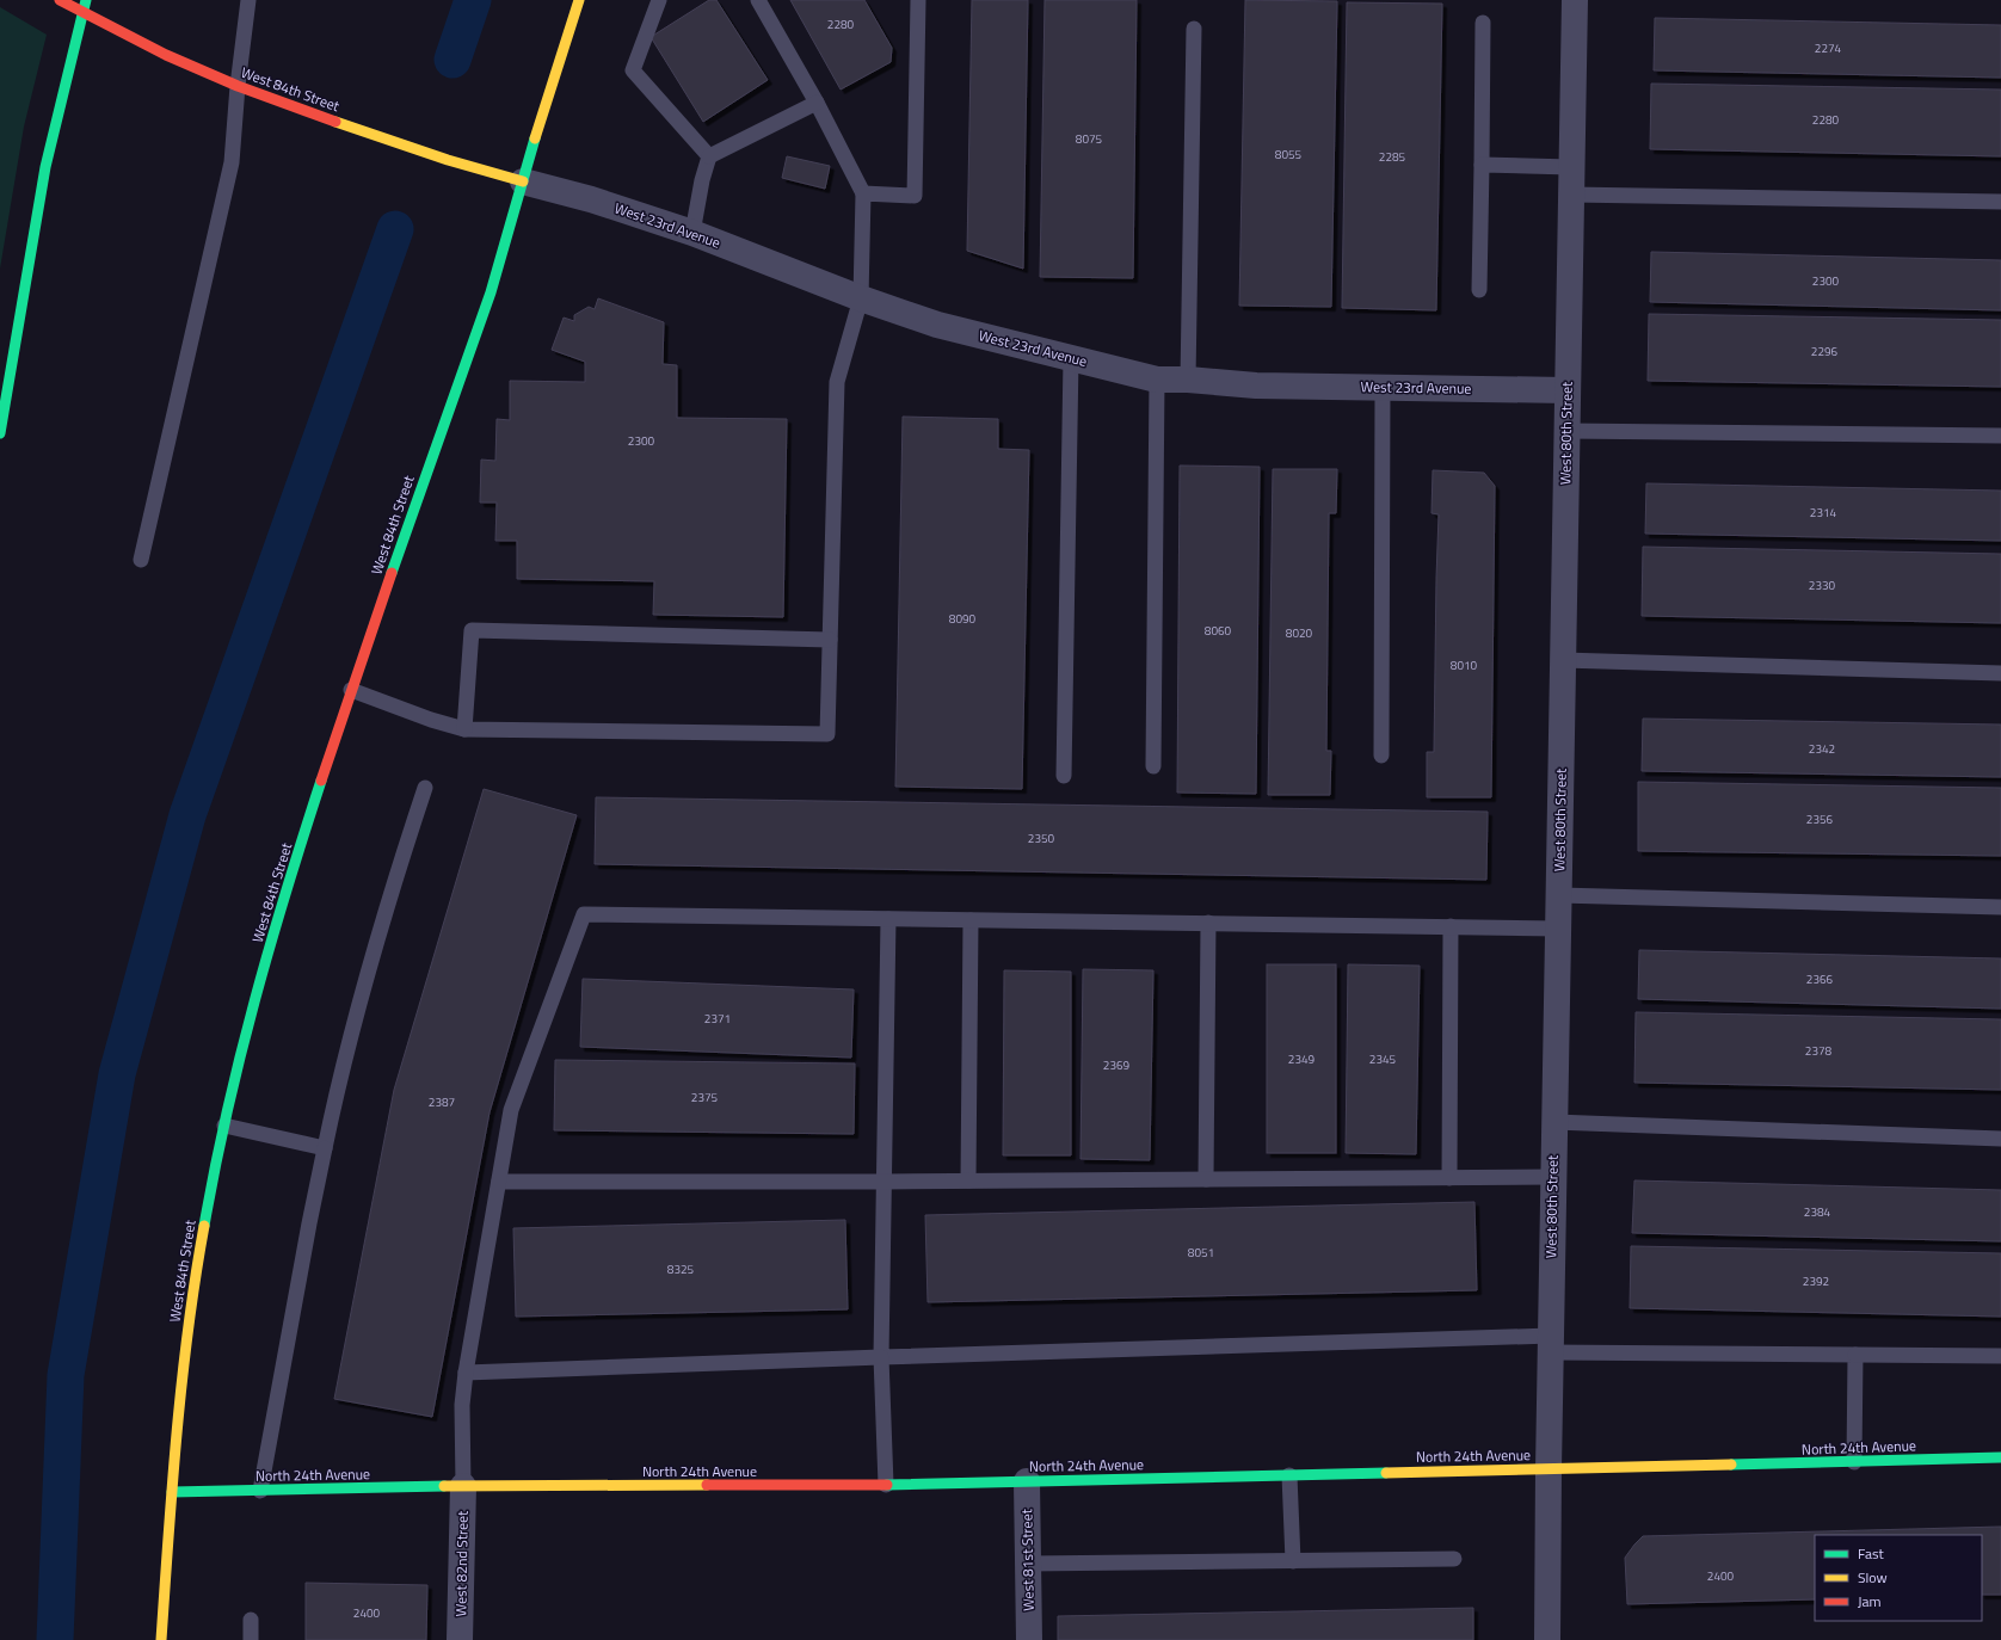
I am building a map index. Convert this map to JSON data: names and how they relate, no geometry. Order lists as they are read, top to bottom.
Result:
{
  "streets": {
    "main road": ["West 84th Street", "North 24th Avenue"],
    "street": [
      "West 23rd Avenue",
      "West 80th Street",
      "West 81st Street",
      "West 82nd Street"
    ]
  },
  "crossings": [
    ["West 84th Street", "West 23rd Avenue"],
    ["West 84th Street", "North 24th Avenue"],
    ["West 23rd Avenue", "West 80th Street"],
    ["West 80th Street", "North 24th Avenue"],
    ["North 24th Avenue", "West 81st Street"],
    ["North 24th Avenue", "West 82nd Street"]
  ],
  "house_numbers": [
    "2280",
    "2274",
    "2280",
    "8075",
    "8055",
    "2285",
    "2300",
    "2296",
    "2300",
    "2314",
    "2330",
    "8090",
    "8060",
    "8020",
    "8010",
    "2342",
    "2356",
    "2350",
    "2366",
    "2371",
    "2378",
    "2349",
    "2345",
    "2369",
    "2375",
    "2387",
    "2384",
    "8051",
    "8325",
    "2392",
    "2400",
    "2400"
  ],
  "legend": ["Fast", "Slow", "Jam"]
}
